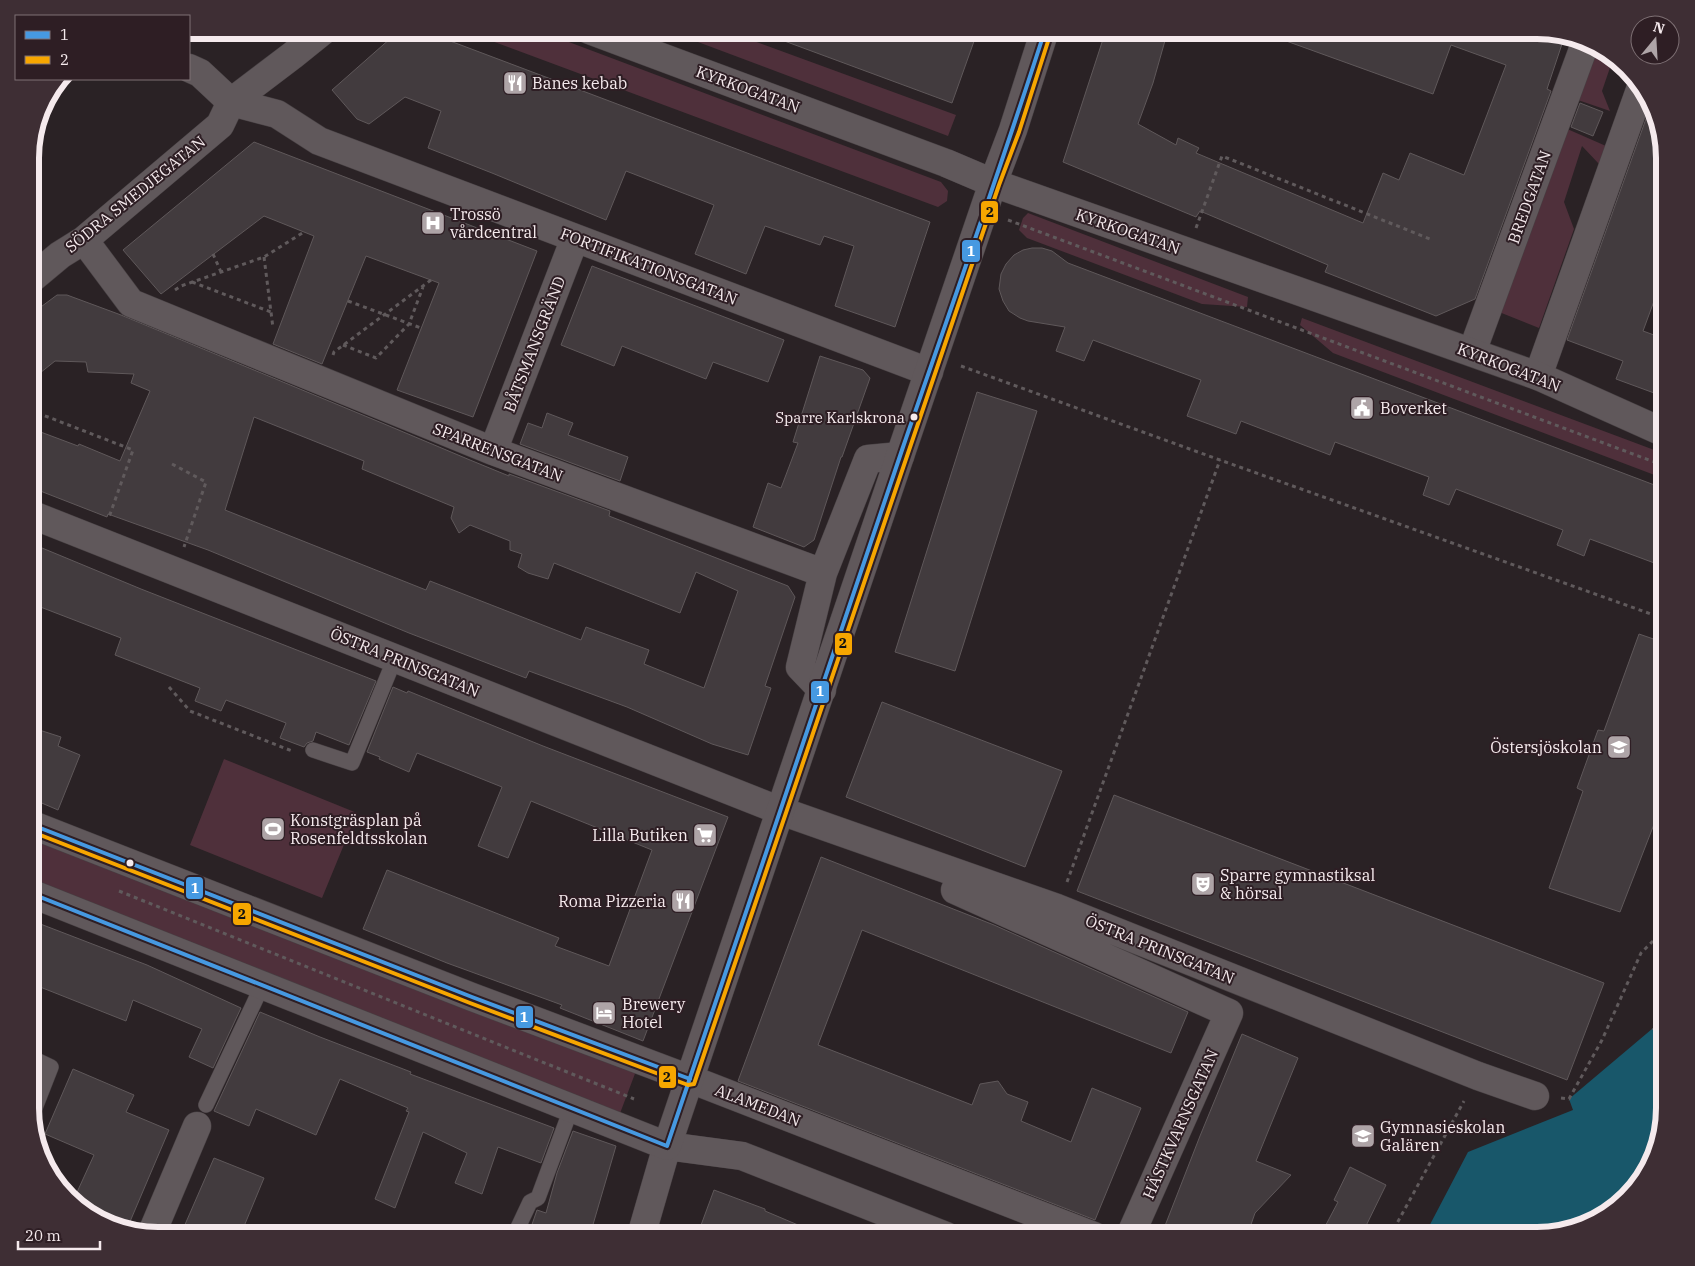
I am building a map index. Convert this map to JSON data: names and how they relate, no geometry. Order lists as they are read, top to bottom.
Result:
{
  "streets": {
    "street": [
      "KYRKOGATAN",
      "SÖDRA SMEDJEGATAN",
      "BREDGATAN",
      "FORTIFIKATIONSGATAN",
      "BÅTSMANSGRÄND",
      "SPARRENSGATAN",
      "ÖSTRA PRINSGATAN",
      "ALAMEDAN",
      "HÄSTKVARNSGATAN"
    ]
  },
  "crossings": [
    ["KYRKOGATAN", "BREDGATAN"],
    ["SÖDRA SMEDJEGATAN", "FORTIFIKATIONSGATAN"],
    ["SÖDRA SMEDJEGATAN", "SPARRENSGATAN"],
    ["FORTIFIKATIONSGATAN", "BÅTSMANSGRÄND"],
    ["BÅTSMANSGRÄND", "SPARRENSGATAN"],
    ["ÖSTRA PRINSGATAN", "HÄSTKVARNSGATAN"]
  ],
  "places": {
    "restaurant": ["Banes kebab", "Roma Pizzeria"],
    "hospital": ["Trossö vårdcentral"],
    "public building": ["Boverket"],
    "other": ["Sparre Karlskrona"],
    "school or university": ["Östersjöskolan", "Gymnasieskolan Galären"],
    "sports": ["Konstgräsplan på Rosenfeldtsskolan"],
    "supermarket": ["Lilla Butiken"],
    "theatre": ["Sparre gymnastiksal & hörsal"],
    "hotel": ["Brewery Hotel"]
  },
  "lines": ["transit line 1", "transit line 2"],
  "legend": ["1", "2"],
  "scale_bar": "20 m",
  "north": "top"
}
